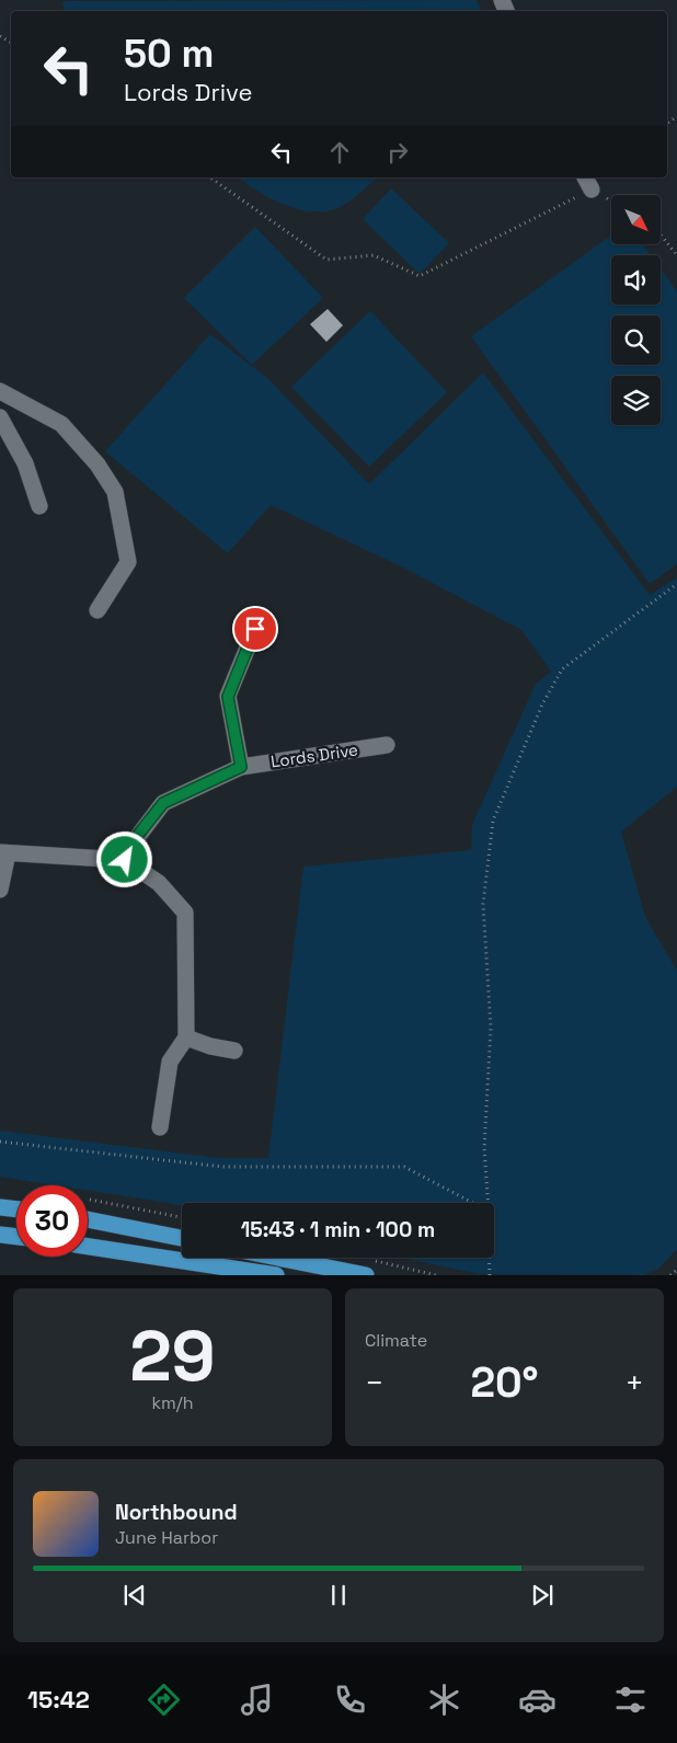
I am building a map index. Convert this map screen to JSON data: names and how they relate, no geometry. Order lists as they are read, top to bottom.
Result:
{
  "streets": {
    "street": ["Lords Drive"]
  },
  "north": "bottom right",
  "page": {
    "turn": ["50 m", "Lords Drive"],
    "limit": "30",
    "trip": "15:43 · 1 min · 100 m",
    "tile": [
      ["29", "km/h"],
      "Climate"
    ],
    "heat": ["−", "20°", "+"],
    "song": ["Northbound", "June Harbor"],
    "tabs": "15:42"
  }
}
